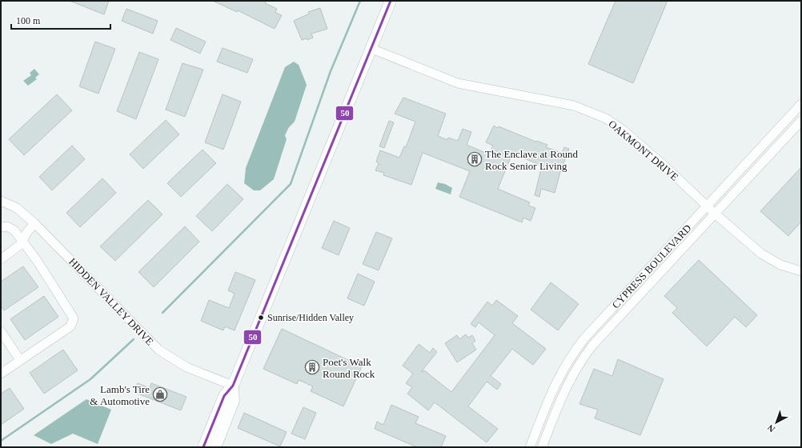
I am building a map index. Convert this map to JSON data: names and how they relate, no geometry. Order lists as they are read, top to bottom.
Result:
{
  "streets": {
    "street": ["OAKMONT DRIVE", "CYPRESS BOULEVARD", "HIDDEN VALLEY DRIVE"]
  },
  "crossings": [
    ["OAKMONT DRIVE", "CYPRESS BOULEVARD"]
  ],
  "places": {
    "building": ["The Enclave at Round Rock Senior Living", "Poet's Walk Round Rock"],
    "other": ["Sunrise/Hidden Valley"],
    "shop": ["Lamb's Tire & Automotive"]
  },
  "lines": ["transit line 50"],
  "scale_bar": "100 m",
  "north": "bottom left"
}
